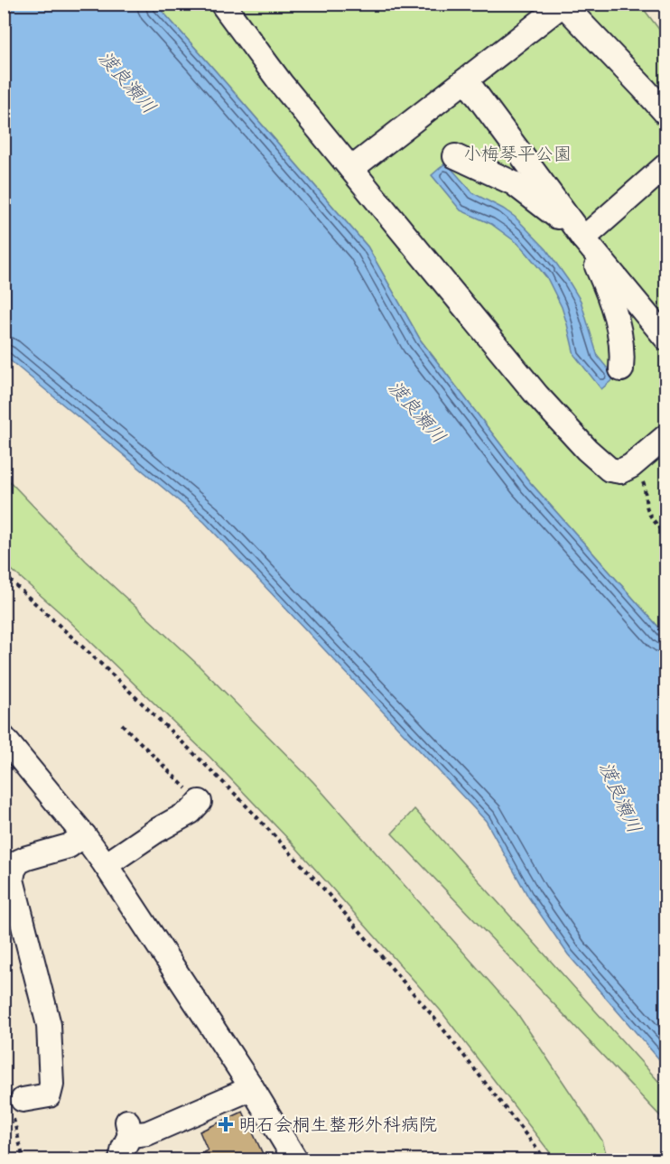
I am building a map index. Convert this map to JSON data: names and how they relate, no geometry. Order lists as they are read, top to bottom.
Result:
{
  "water": ["渡良瀬川"],
  "parks": ["小梅琴平公園"],
  "places": {
    "health": ["明石会桐生整形外科病院"]
  }
}
